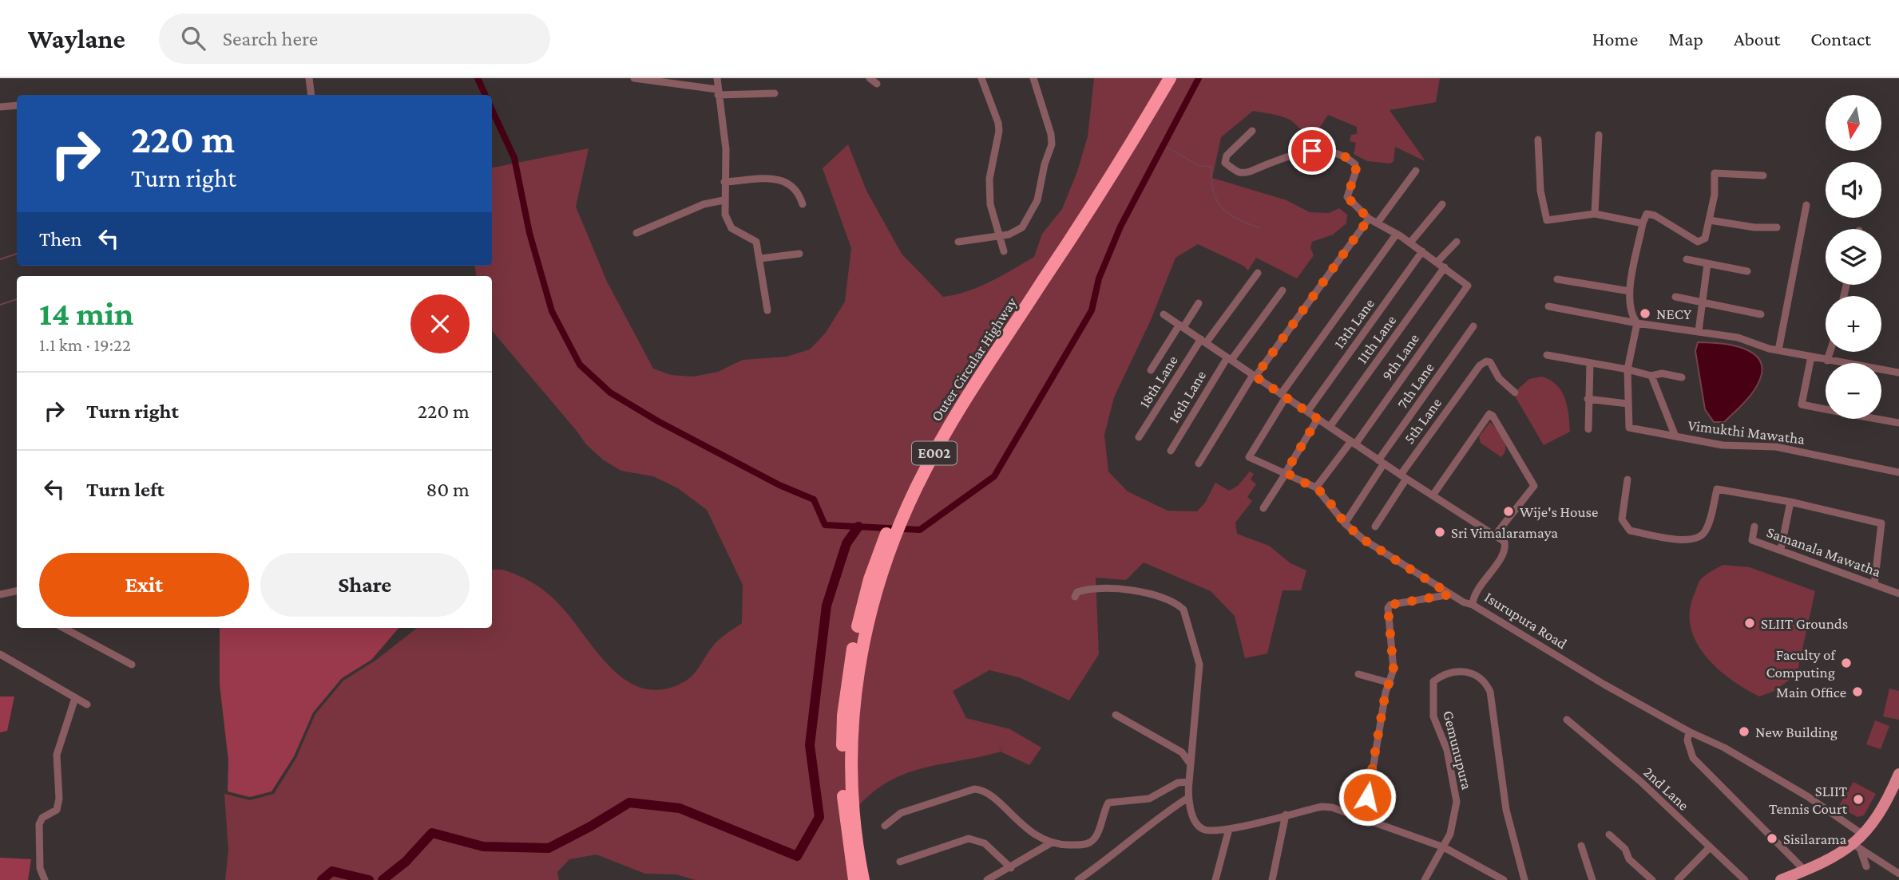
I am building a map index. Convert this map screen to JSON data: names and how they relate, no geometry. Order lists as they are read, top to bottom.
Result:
{
  "streets": {
    "highway": ["Outer Circular Highway", "E002"],
    "street": [
      "13th Lane",
      "11th Lane",
      "9th Lane",
      "18th Lane",
      "7th Lane",
      "16th Lane",
      "5th Lane",
      "Vimukthi Mawatha",
      "Samanala Mawatha",
      "Isurupura Road",
      "Gemunupura",
      "2nd Lane"
    ]
  },
  "crossings": [
    ["11th Lane", "9th Lane"]
  ],
  "places": [
    "NECY",
    "Wije's House",
    "Sri Vimalaramaya",
    "SLIIT Grounds",
    "Faculty of Computing",
    "Main Office",
    "New Building",
    "SLIIT Tennis Court",
    "Sisilarama"
  ],
  "north": "bottom",
  "page": {
    "header": "Waylane",
    "search": "Search here",
    "nav": [
      "Home",
      "Map",
      "About",
      "Contact"
    ],
    "map_buttons": ["+", "−"],
    "turn": ["220 m", "Turn right"],
    "then": "Then",
    "heading": ["14 min", "1.1 km · 19:22"],
    "list": [
      {
        "name": "Turn right",
        "value": "220 m"
      },
      {
        "name": "Turn left",
        "value": "80 m"
      }
    ],
    "buttons": ["Exit", "Share"]
  }
}
